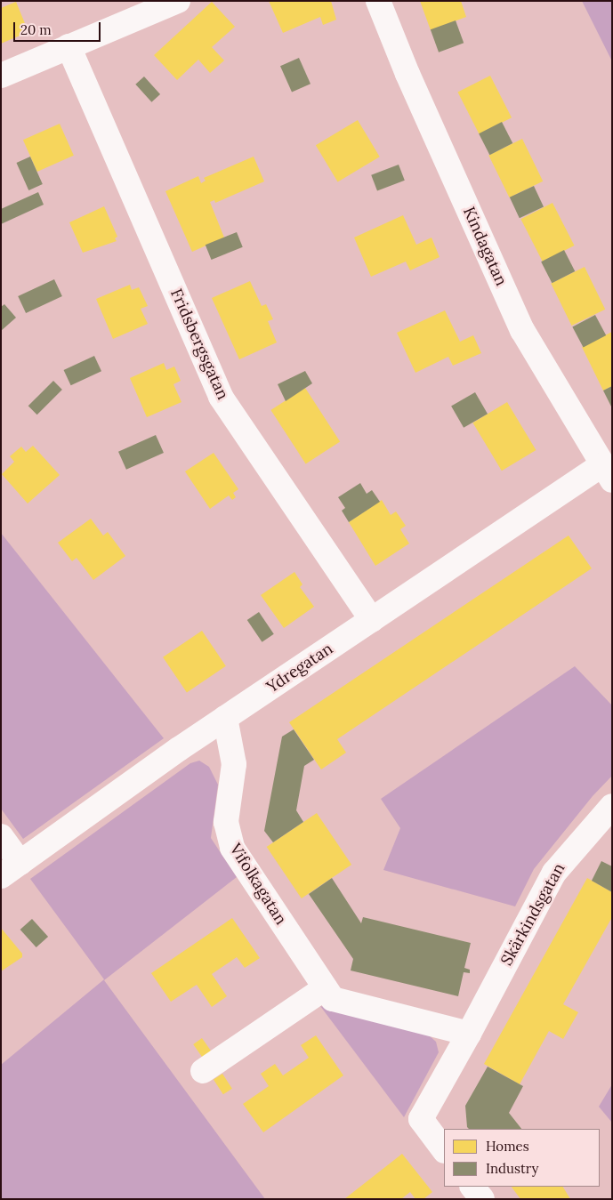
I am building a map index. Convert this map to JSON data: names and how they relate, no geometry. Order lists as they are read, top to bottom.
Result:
{
  "streets": {
    "street": [
      "Kindagatan",
      "Fridsbergsgatan",
      "Ydregatan",
      "Vifolkagatan",
      "Skärkindsgatan"
    ]
  },
  "crossings": [
    ["Kindagatan", "Ydregatan"],
    ["Fridsbergsgatan", "Ydregatan"],
    ["Ydregatan", "Vifolkagatan"],
    ["Vifolkagatan", "Skärkindsgatan"]
  ],
  "legend": ["Homes", "Industry"],
  "scale_bar": "20 m"
}
